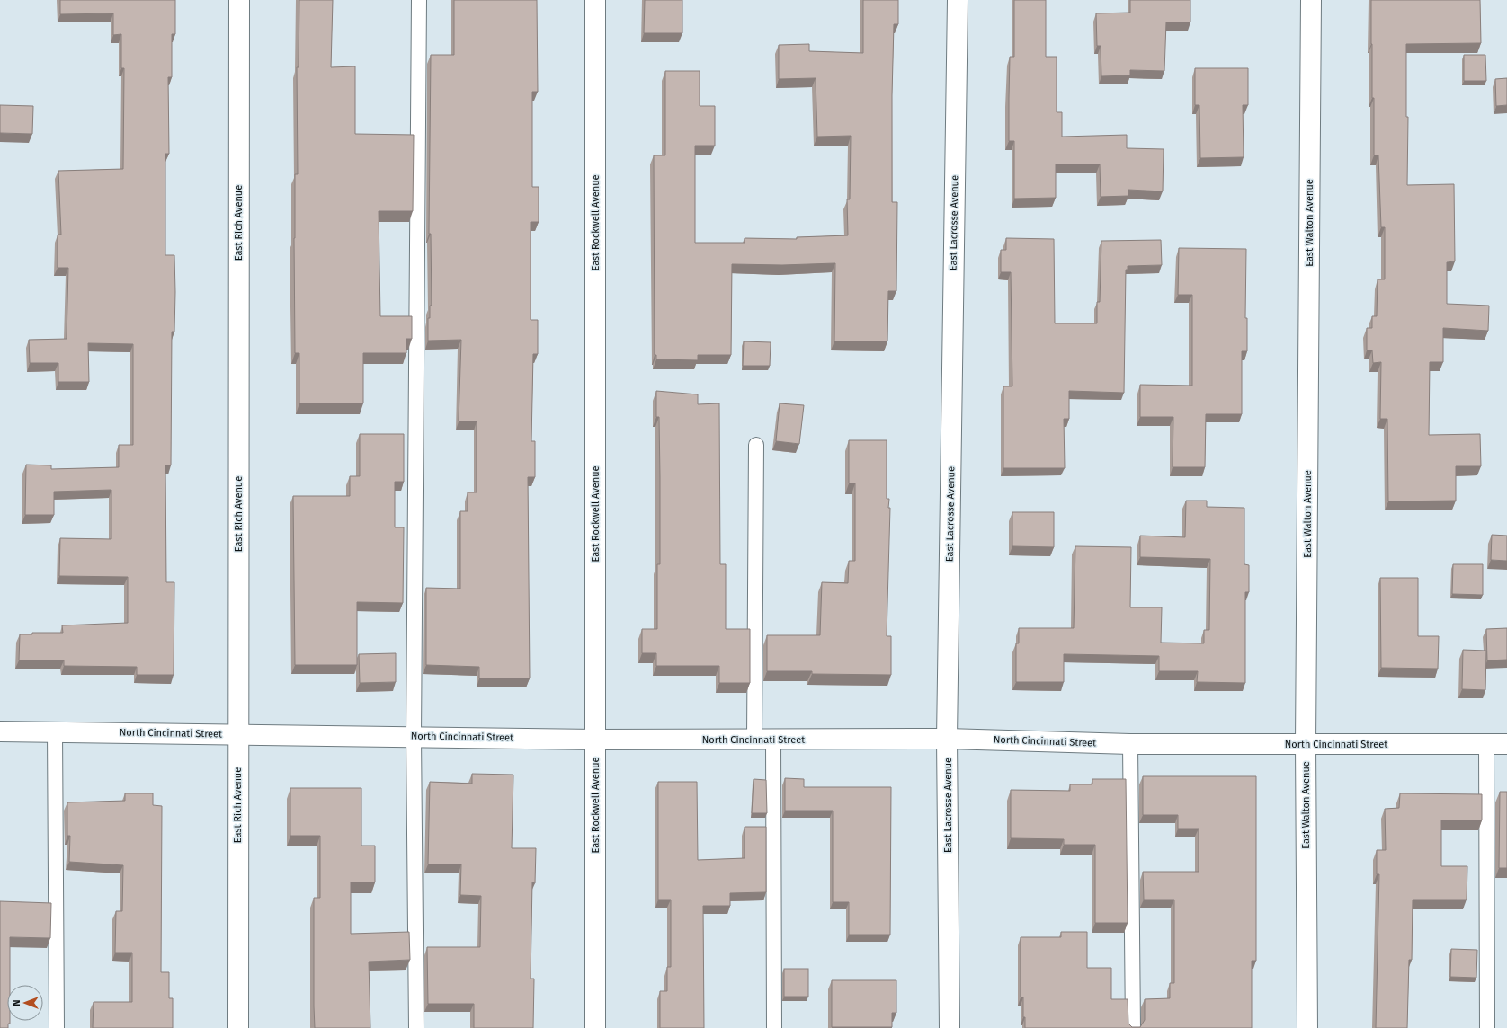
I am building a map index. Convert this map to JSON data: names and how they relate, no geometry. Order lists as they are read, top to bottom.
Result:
{
  "streets": {
    "street": [
      "East Rich Avenue",
      "East Rockwell Avenue",
      "East Lacrosse Avenue",
      "East Walton Avenue",
      "North Cincinnati Street"
    ]
  },
  "crossings": [
    ["East Rich Avenue", "North Cincinnati Street"],
    ["East Rockwell Avenue", "North Cincinnati Street"],
    ["East Lacrosse Avenue", "North Cincinnati Street"],
    ["East Walton Avenue", "North Cincinnati Street"]
  ],
  "north": "left"
}
